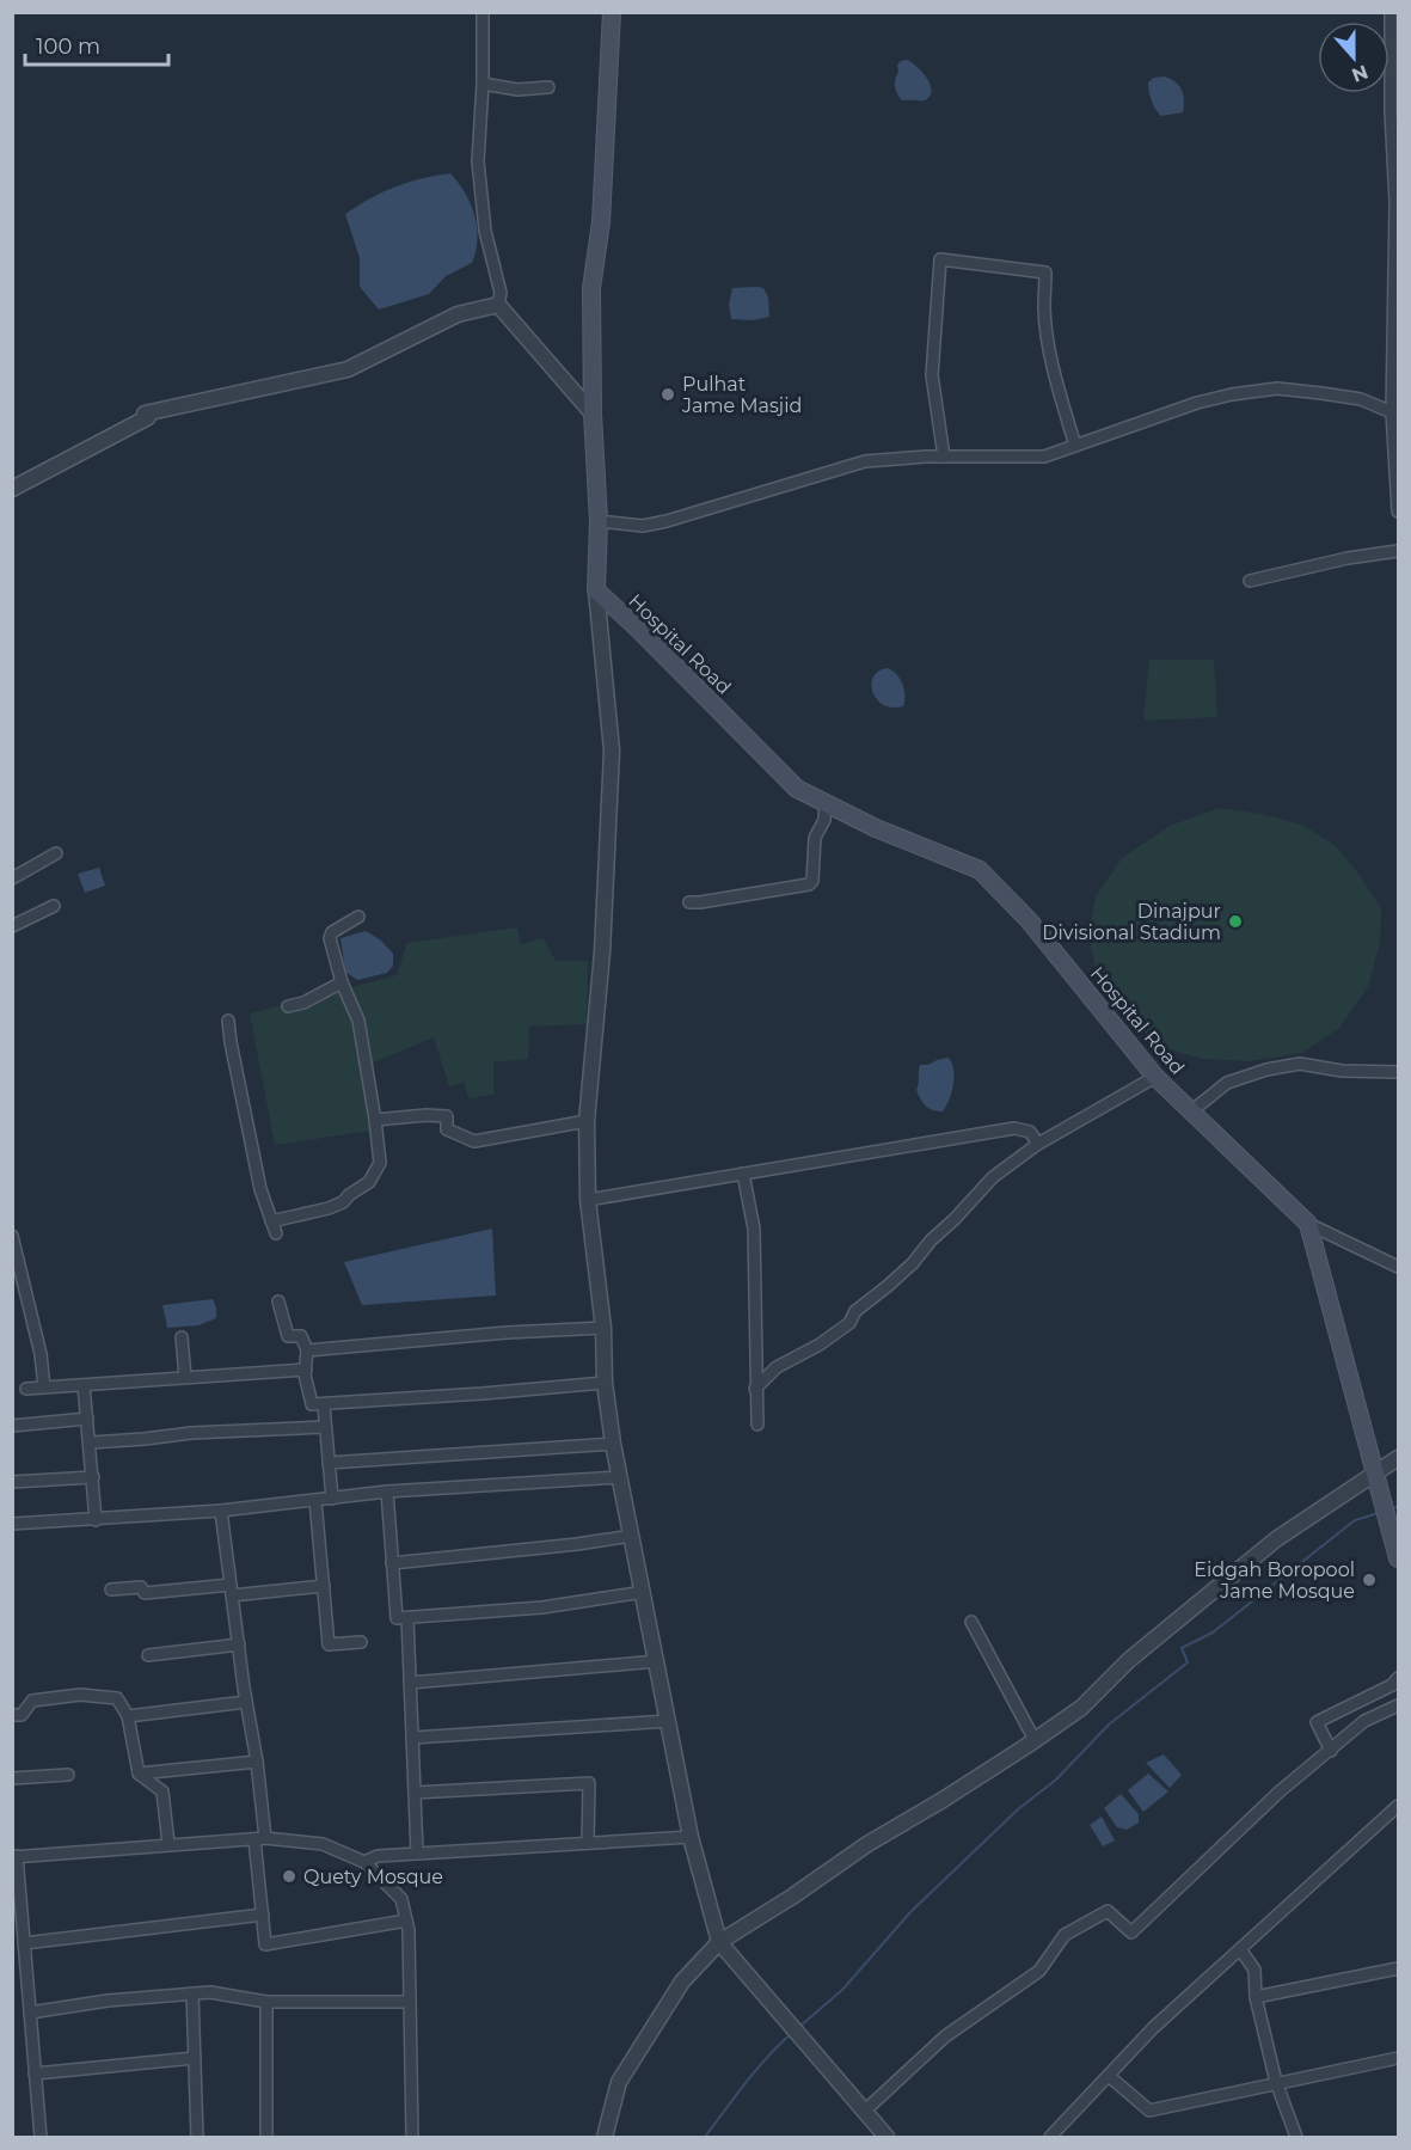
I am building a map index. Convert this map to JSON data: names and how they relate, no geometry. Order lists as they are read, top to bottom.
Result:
{
  "streets": {
    "main road": ["Hospital Road"]
  },
  "places": [
    "Pulhat Jame Masjid",
    "Dinajpur Divisional Stadium",
    "Eidgah Boropool Jame Mosque",
    "Quety Mosque"
  ],
  "scale_bar": "100 m",
  "north": "bottom"
}
